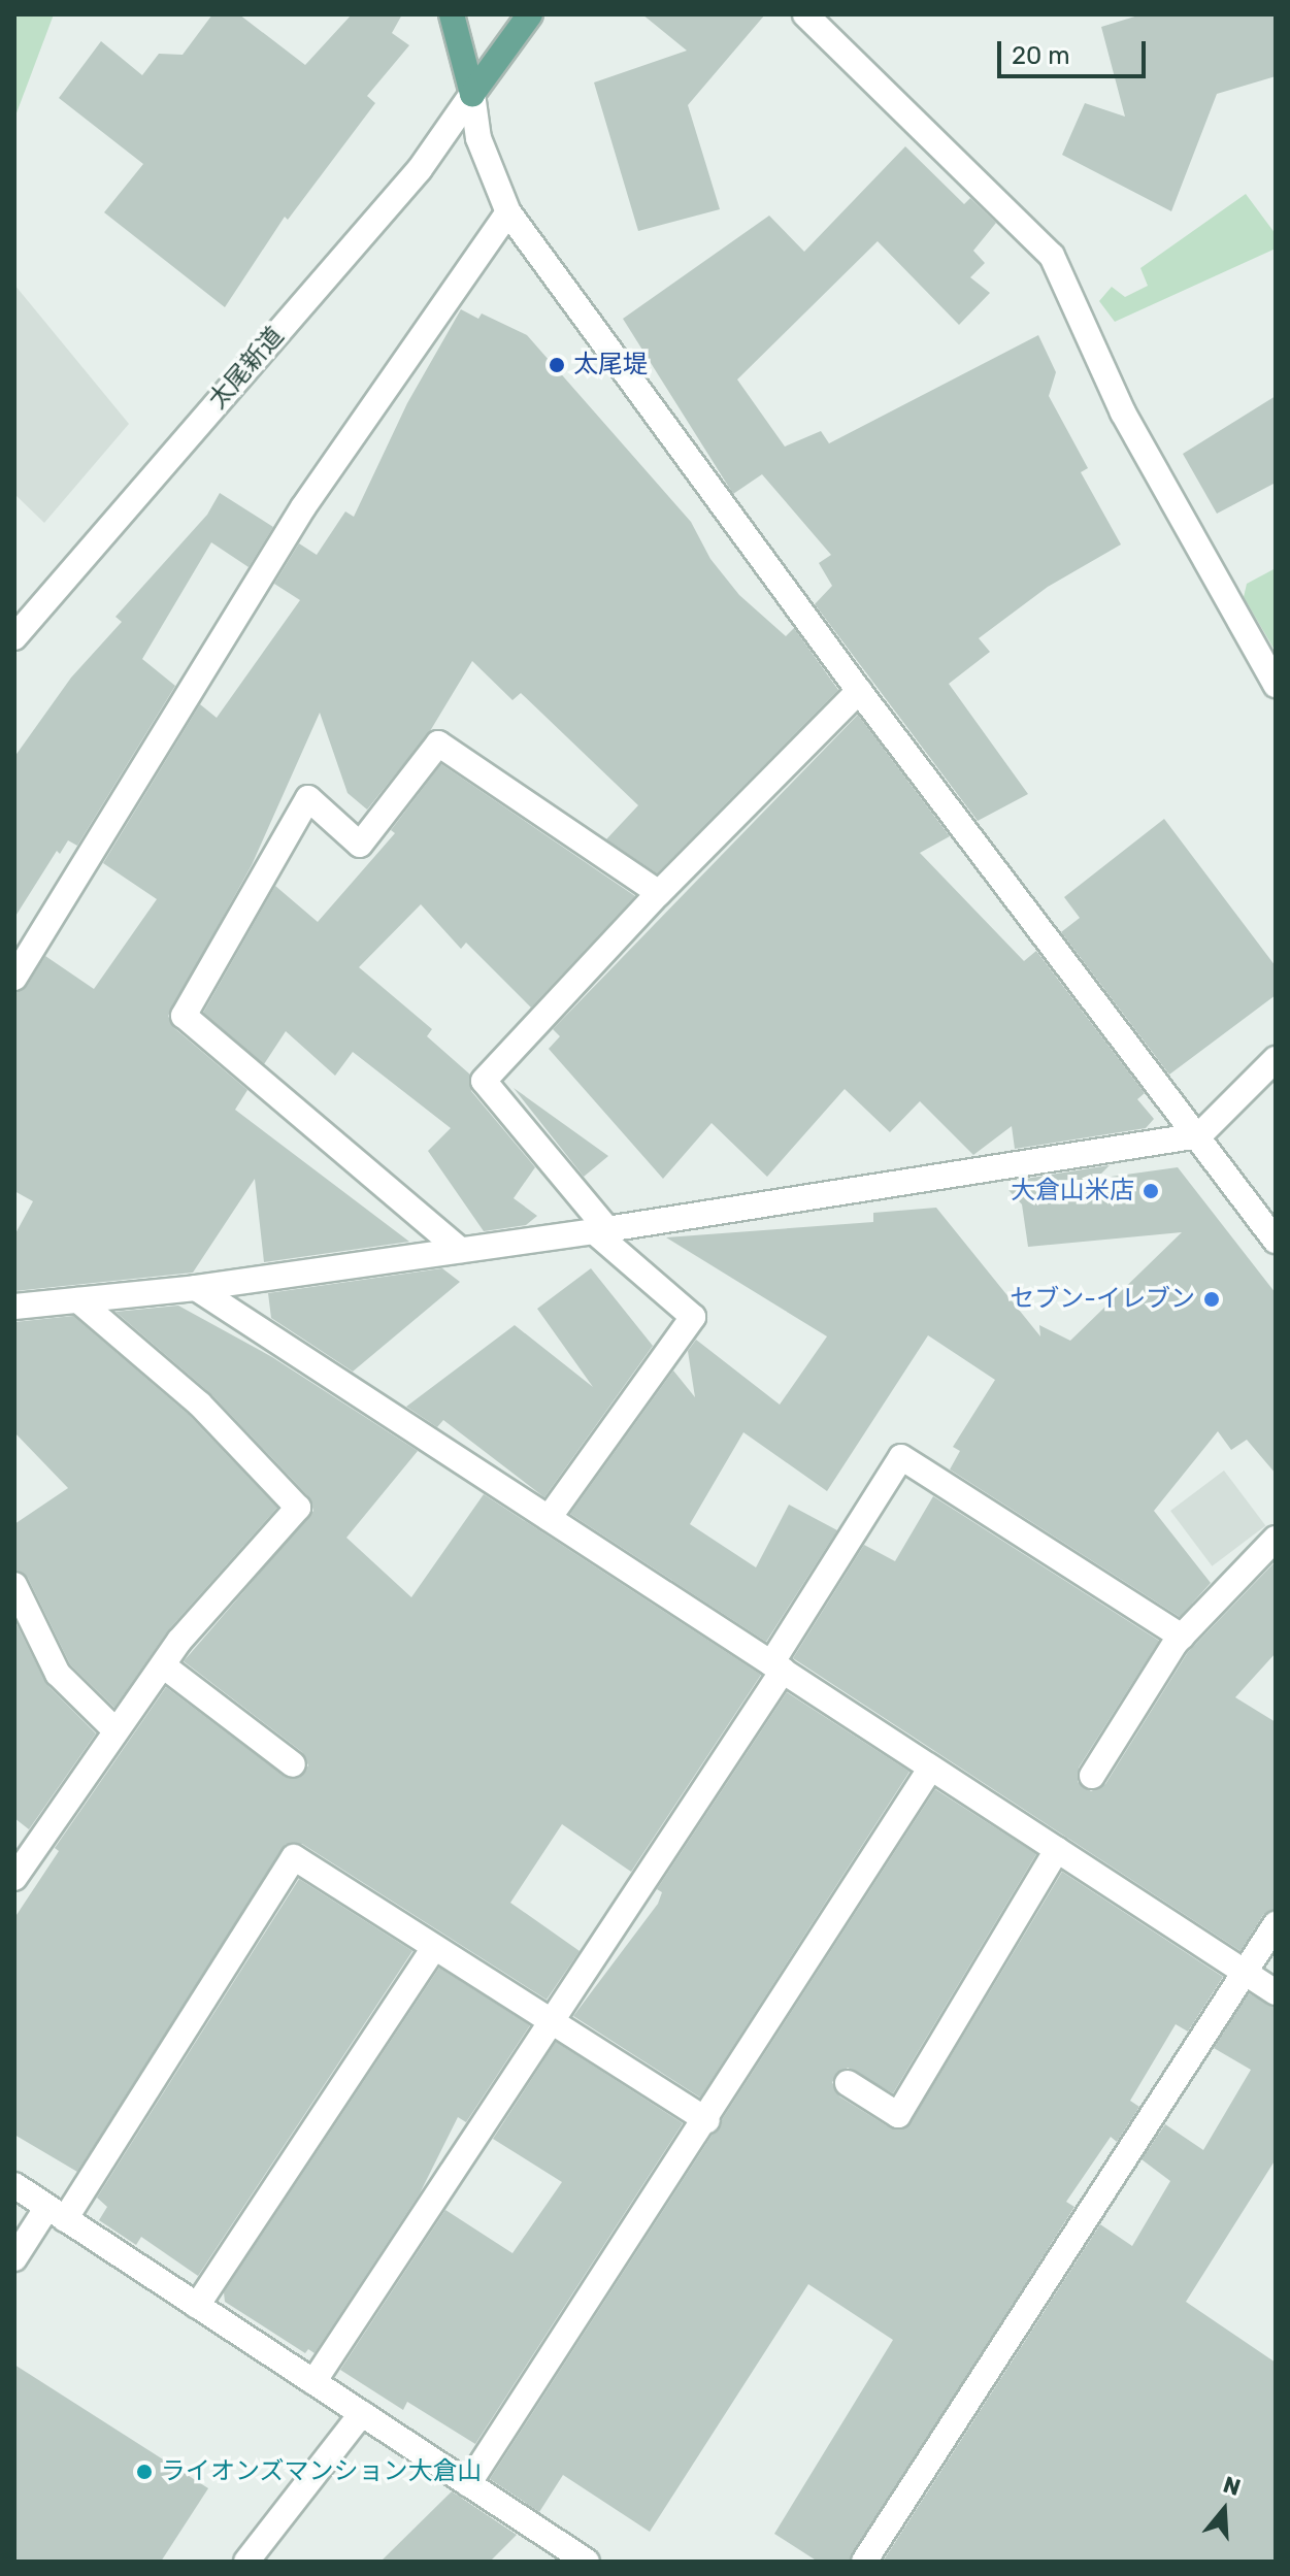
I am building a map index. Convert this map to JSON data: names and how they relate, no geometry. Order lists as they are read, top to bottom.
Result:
{
  "streets": {
    "street": ["太尾新道"]
  },
  "places": [
    "太尾堤",
    "大倉山米店",
    "セブン-イレブン",
    "ライオンズマンション大倉山"
  ],
  "scale_bar": "20 m",
  "north": "top"
}
